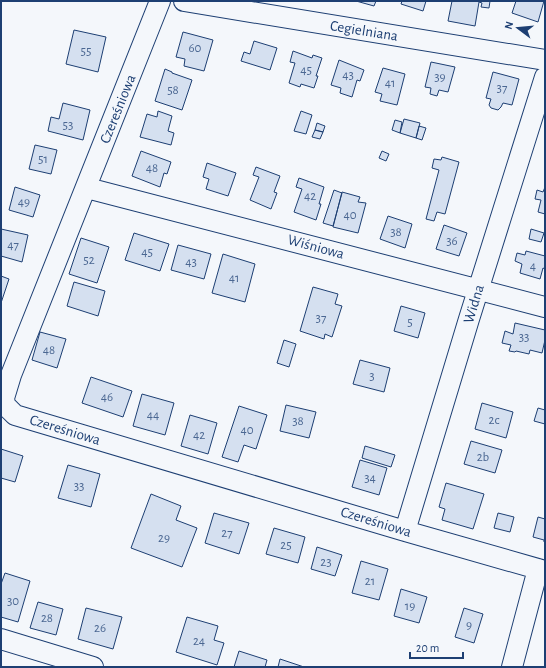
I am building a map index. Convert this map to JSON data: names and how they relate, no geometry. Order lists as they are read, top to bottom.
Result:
{
  "streets": {
    "street": [
      "Cegielniana",
      "Czereśniowa",
      "Wiśniowa",
      "Widna"
    ]
  },
  "crossings": [
    ["Czereśniowa", "Wiśniowa"],
    ["Czereśniowa", "Widna"],
    ["Wiśniowa", "Widna"]
  ],
  "house_numbers": [
    "60",
    "55",
    "45",
    "43",
    "39",
    "41",
    "37",
    "58",
    "53",
    "51",
    "48",
    "42",
    "49",
    "40",
    "38",
    "36",
    "47",
    "45",
    "52",
    "43",
    "4",
    "41",
    "37",
    "5",
    "33",
    "48",
    "3",
    "46",
    "44",
    "2c",
    "38",
    "40",
    "42",
    "2b",
    "34",
    "33",
    "27",
    "29",
    "25",
    "23",
    "21",
    "30",
    "19",
    "28",
    "9",
    "26",
    "24"
  ],
  "scale_bar": "20 m",
  "north": "left"
}
